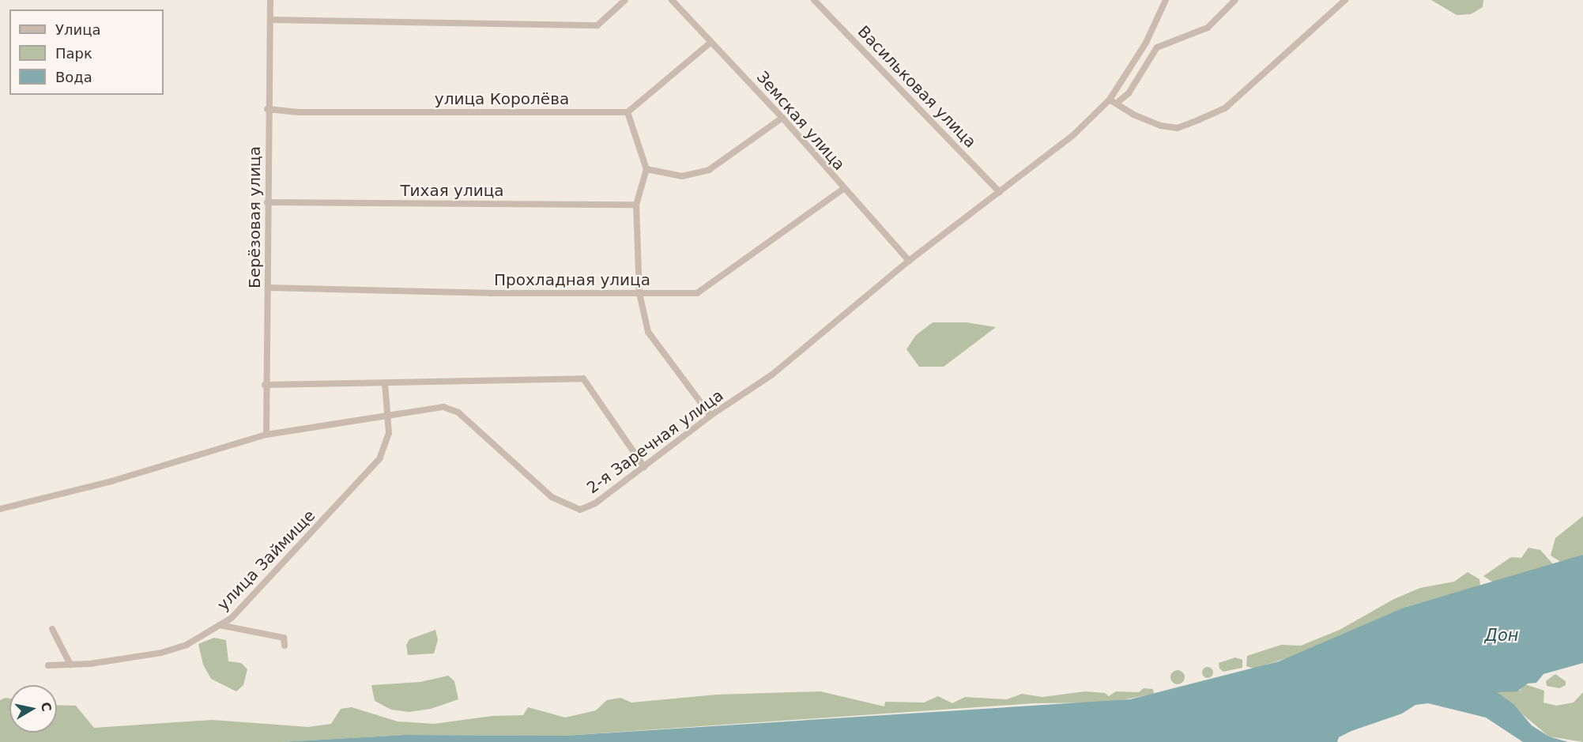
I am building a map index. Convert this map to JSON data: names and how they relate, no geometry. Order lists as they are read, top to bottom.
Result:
{
  "streets": {
    "street": [
      "Васильковая улица",
      "улица Королёва",
      "Земская улица",
      "Тихая улица",
      "Берёзовая улица",
      "Прохладная улица",
      "2-я Заречная улица",
      "улица Займище"
    ]
  },
  "crossings": [
    ["Васильковая улица", "2-я Заречная улица"],
    ["улица Королёва", "Берёзовая улица"],
    ["Земская улица", "Прохладная улица"],
    ["Земская улица", "2-я Заречная улица"],
    ["Тихая улица", "Берёзовая улица"],
    ["Берёзовая улица", "Прохладная улица"],
    ["Берёзовая улица", "2-я Заречная улица"],
    ["2-я Заречная улица", "улица Займище"]
  ],
  "water": ["Дон"],
  "legend": ["Улица", "Парк", "Вода"],
  "north": "right"
}
